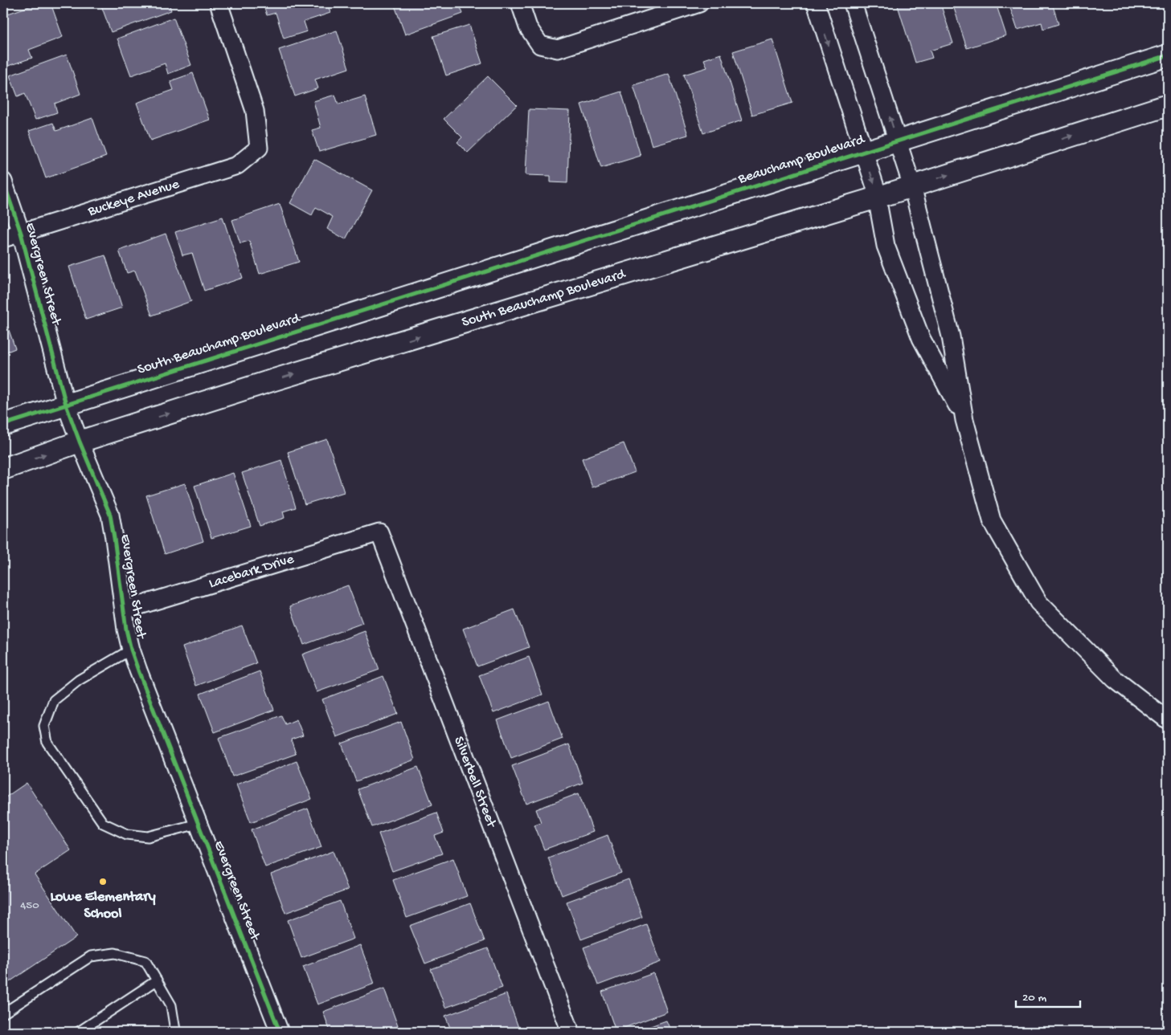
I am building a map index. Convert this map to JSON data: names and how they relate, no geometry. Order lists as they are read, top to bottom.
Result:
{
  "streets": {
    "street": [
      "Beauchamp Boulevard",
      "Buckeye Avenue",
      "Evergreen Street",
      "South Beauchamp Boulevard",
      "Lacebark Drive",
      "Silverbell Street"
    ]
  },
  "crossings": [
    ["Beauchamp Boulevard", "South Beauchamp Boulevard"],
    ["Buckeye Avenue", "Evergreen Street"],
    ["Evergreen Street", "South Beauchamp Boulevard"],
    ["Evergreen Street", "Lacebark Drive"],
    ["Lacebark Drive", "Silverbell Street"]
  ],
  "places": ["Lowe Elementary School"],
  "house_numbers": ["450"],
  "scale_bar": "20 m"
}
